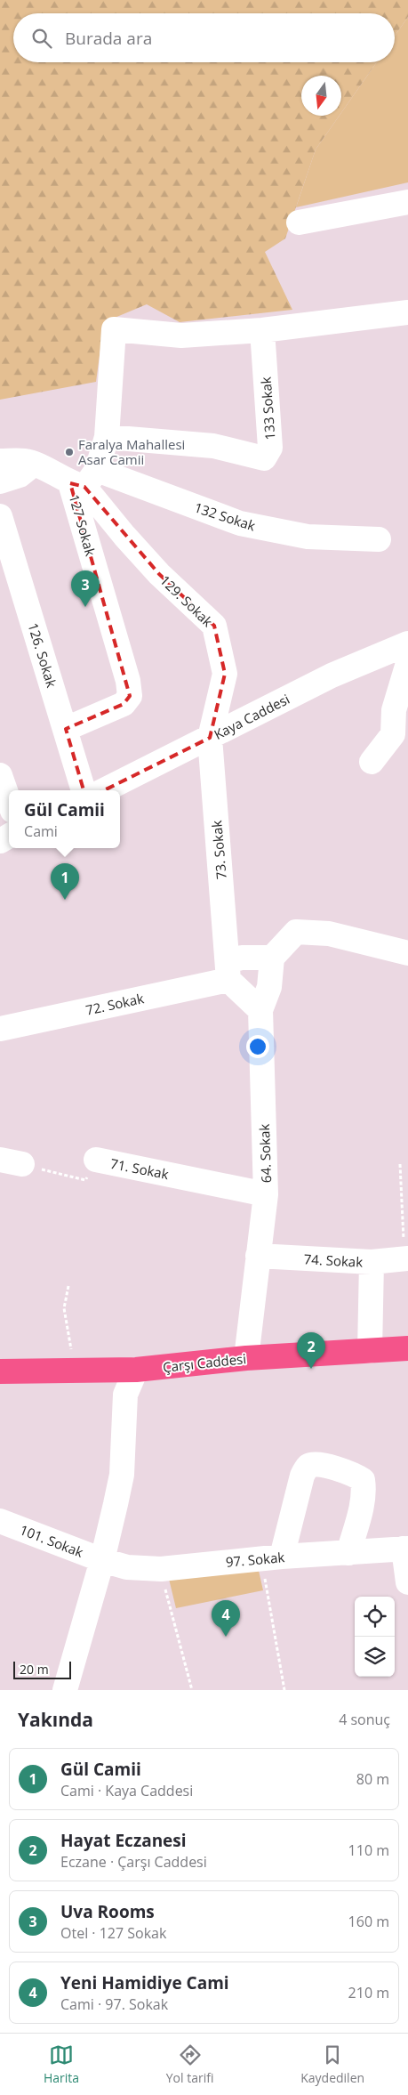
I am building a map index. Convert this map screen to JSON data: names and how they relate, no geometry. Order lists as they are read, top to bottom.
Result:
{
  "streets": {
    "main road": ["Çarşı Caddesi"],
    "street": [
      "133 Sokak",
      "132 Sokak",
      "127 Sokak",
      "129. Sokak",
      "126. Sokak",
      "Kaya Caddesi",
      "73. Sokak",
      "72. Sokak",
      "64. Sokak",
      "71. Sokak",
      "74. Sokak",
      "101. Sokak",
      "97. Sokak"
    ]
  },
  "crossings": [
    ["132 Sokak", "127 Sokak"],
    ["132 Sokak", "129. Sokak"],
    ["127 Sokak", "129. Sokak"],
    ["127 Sokak", "126. Sokak"],
    ["129. Sokak", "Kaya Caddesi"],
    ["129. Sokak", "73. Sokak"],
    ["Kaya Caddesi", "73. Sokak"],
    ["73. Sokak", "72. Sokak"],
    ["64. Sokak", "71. Sokak"],
    ["64. Sokak", "74. Sokak"],
    ["64. Sokak", "Çarşı Caddesi"],
    ["101. Sokak", "97. Sokak"]
  ],
  "places": ["Faralya Mahallesi Asar Camii"],
  "scale_bar": "20 m",
  "north": "bottom",
  "page": {
    "search": "Burada ara",
    "pins": [
      "3",
      "1",
      "2",
      "4"
    ],
    "popup": ["Gül Camii", "Cami"],
    "scale": "20 m",
    "heading": ["Yakında", "4 sonuç"],
    "list": [
      {
        "mark": "1",
        "name": "Gül Camii",
        "note": "Cami · Kaya Caddesi",
        "value": "80 m"
      },
      {
        "mark": "2",
        "name": "Hayat Eczanesi",
        "note": "Eczane · Çarşı Caddesi",
        "value": "110 m"
      },
      {
        "mark": "3",
        "name": "Uva Rooms",
        "note": "Otel · 127 Sokak",
        "value": "160 m"
      },
      {
        "mark": "4",
        "name": "Yeni Hamidiye Cami",
        "note": "Cami · 97. Sokak",
        "value": "210 m"
      }
    ],
    "nav": ["Harita", "Yol tarifi", "Kaydedilen"]
  }
}
